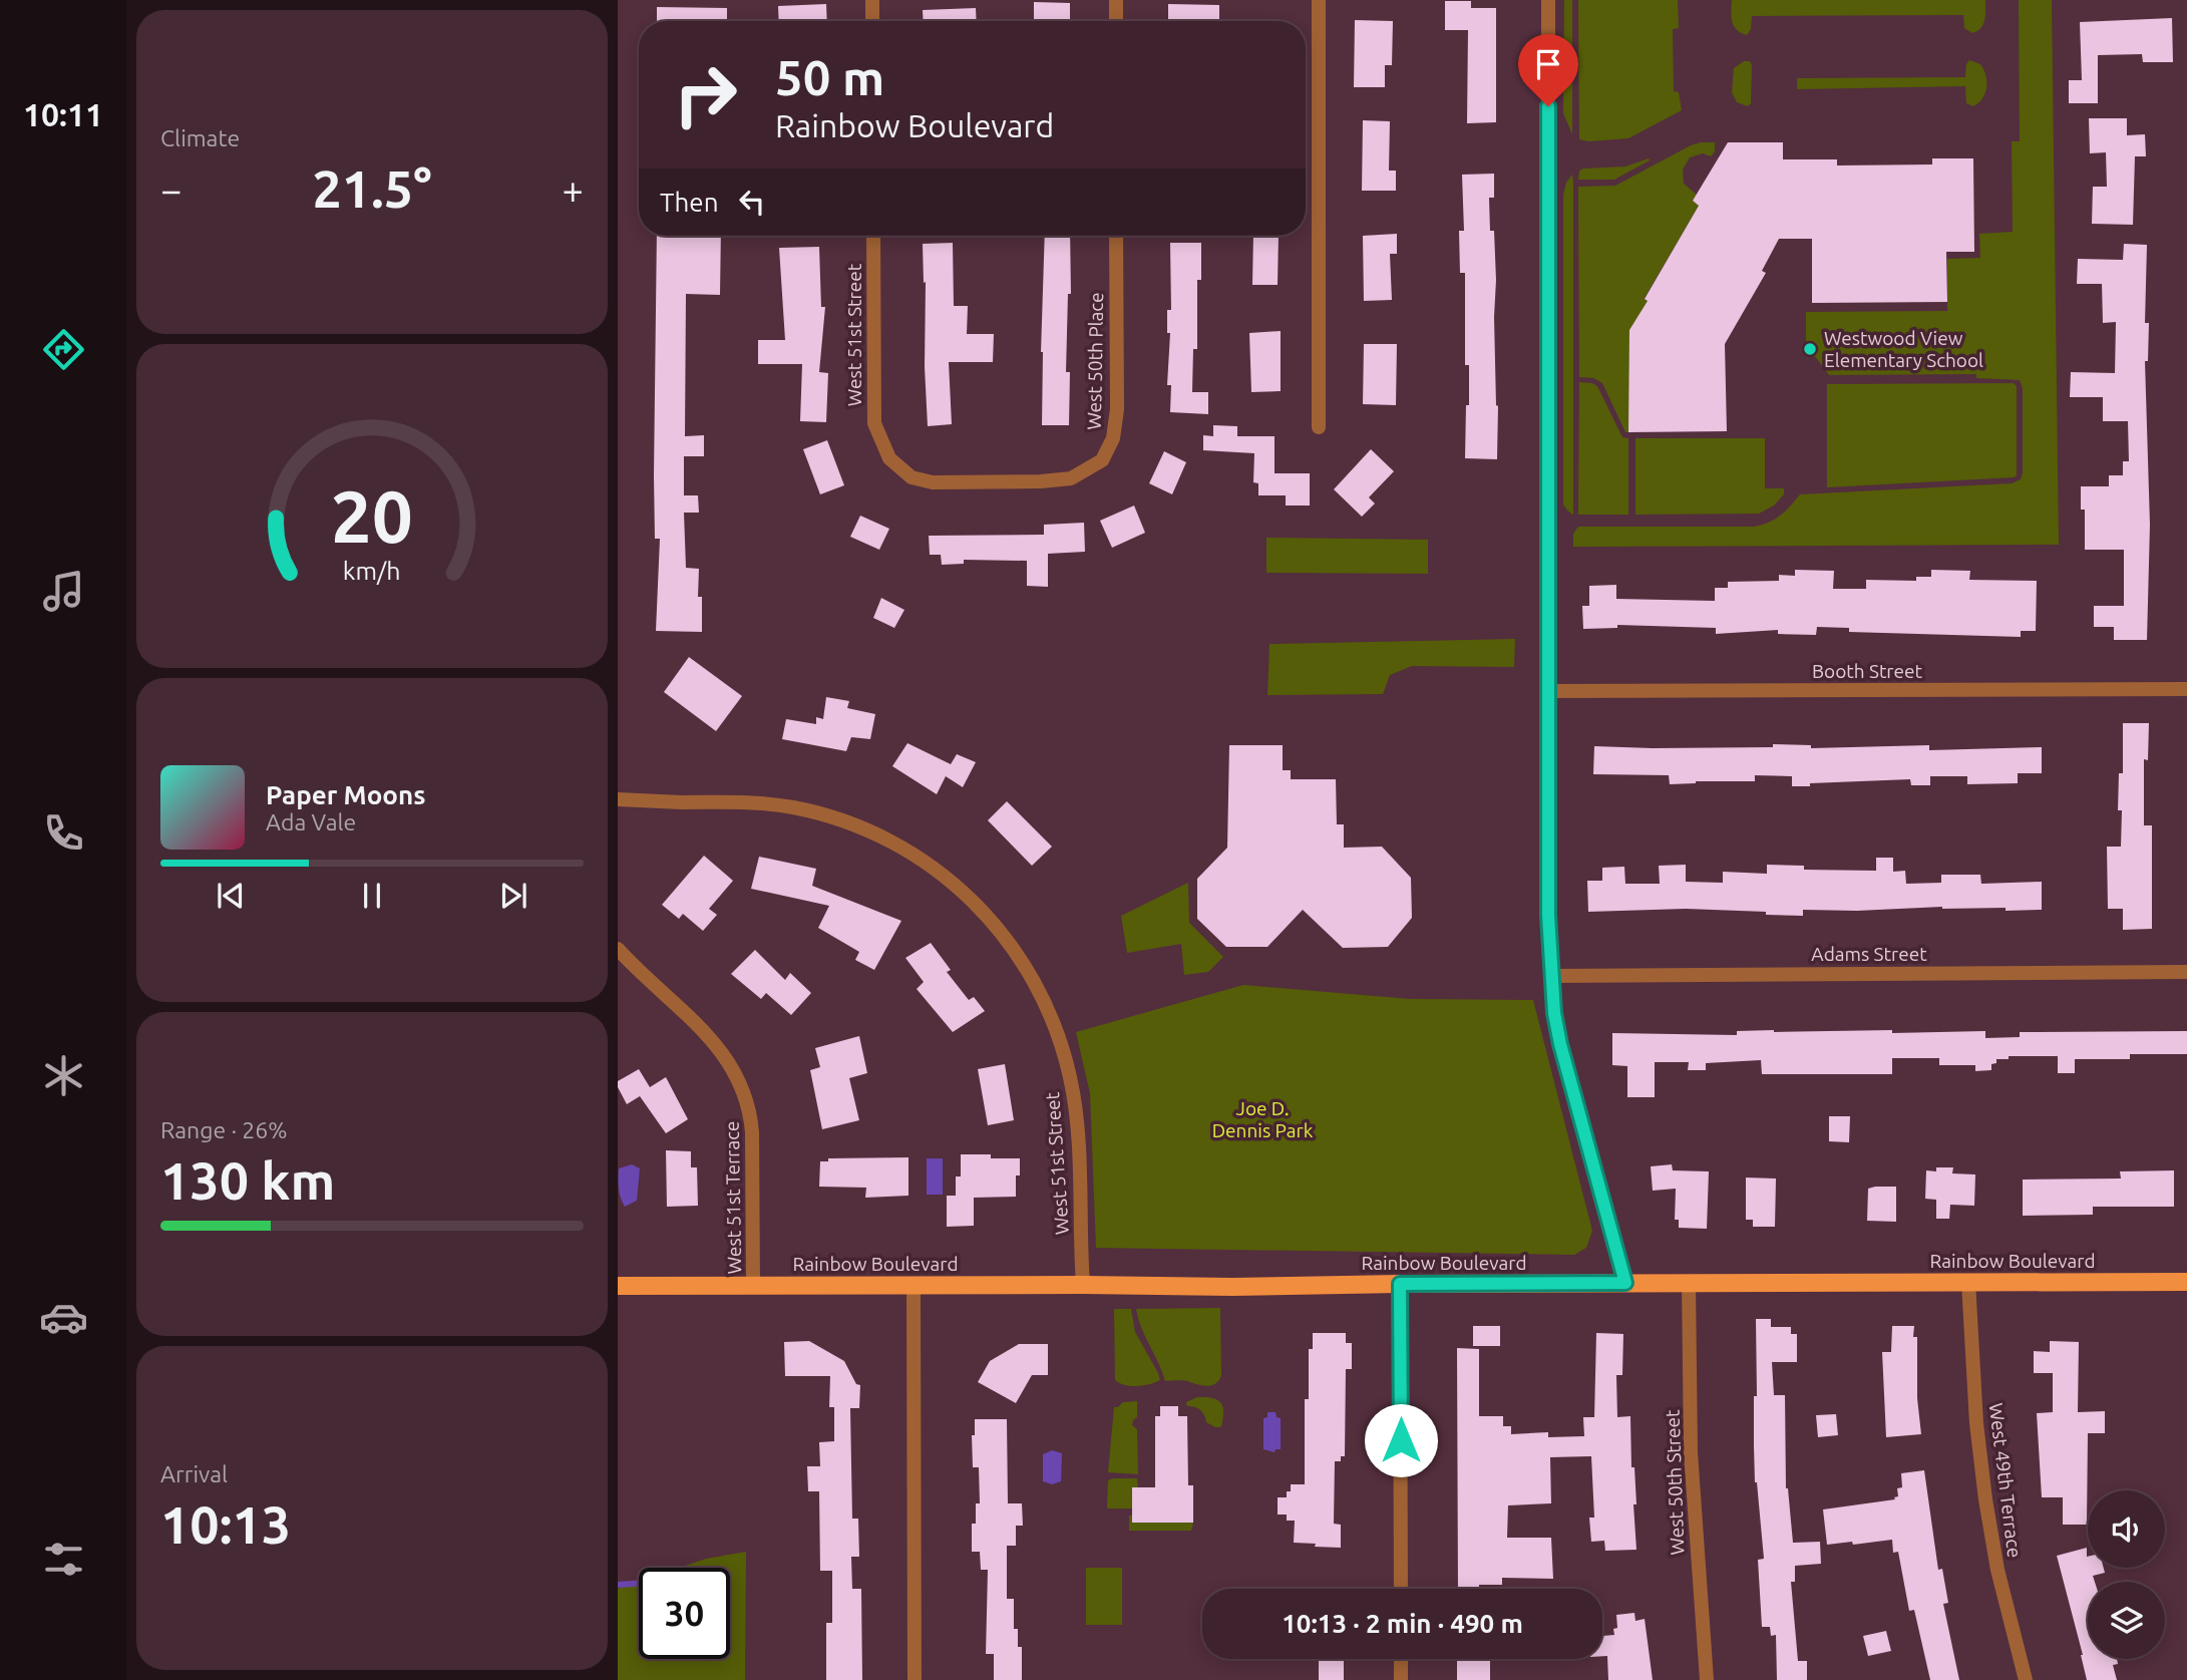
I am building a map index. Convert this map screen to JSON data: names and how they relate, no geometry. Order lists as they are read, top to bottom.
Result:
{
  "streets": {
    "main road": ["Rainbow Boulevard"],
    "street": [
      "West 51st Street",
      "West 50th Place",
      "Booth Street",
      "Adams Street",
      "West 51st Terrace",
      "West 49th Terrace",
      "West 50th Street"
    ]
  },
  "crossings": [
    ["West 51st Street", "West 50th Place"],
    ["West 51st Street", "Rainbow Boulevard"],
    ["West 51st Terrace", "Rainbow Boulevard"],
    ["Rainbow Boulevard", "West 49th Terrace"],
    ["Rainbow Boulevard", "West 50th Street"]
  ],
  "parks": ["Joe D. Dennis Park"],
  "places": ["Westwood View Elementary School"],
  "page": {
    "tabs": "10:11",
    "tile": [
      "Climate",
      ["Range · 26%", "130 km"],
      ["Arrival", "10:13"]
    ],
    "turn": ["50 m", "Rainbow Boulevard"],
    "heat": ["−", "21.5°", "+"],
    "then": "Then",
    "song": ["Paper Moons", "Ada Vale"],
    "limit": "30",
    "trip": "10:13 · 2 min · 490 m",
    "gauge": ["20", "km/h"]
  }
}
